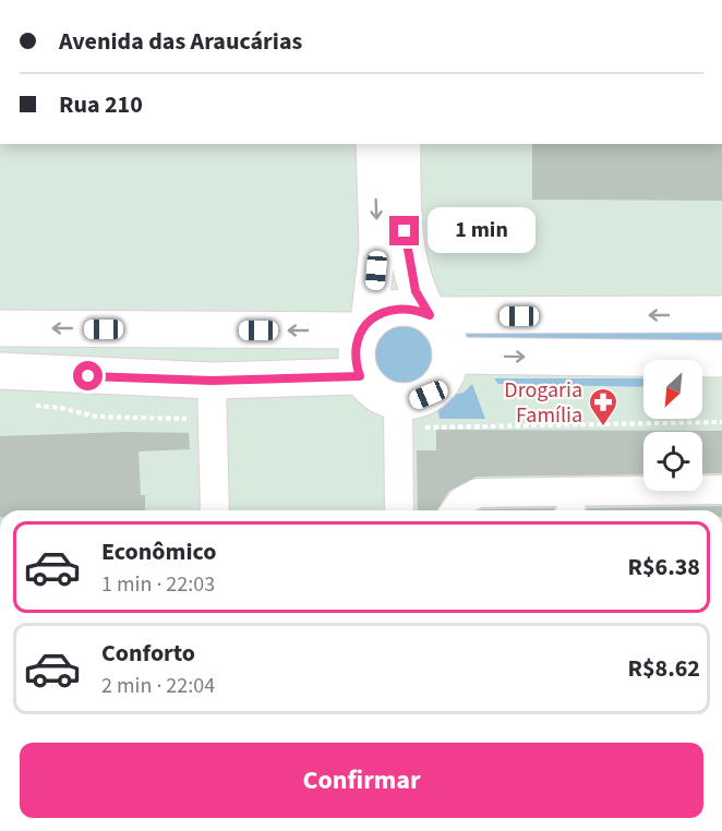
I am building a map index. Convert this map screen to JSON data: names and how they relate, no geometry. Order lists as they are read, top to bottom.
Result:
{
  "places": {
    "pharmacy": ["Drogaria Família"]
  },
  "north": "bottom left",
  "page": {
    "banner": ["Avenida das Araucárias", "Rua 210"],
    "bubble": "1 min",
    "list": [
      {
        "name": "Econômico",
        "note": "1 min · 22:03",
        "value": "R$6.38"
      },
      {
        "name": "Conforto",
        "note": "2 min · 22:04",
        "value": "R$8.62"
      }
    ],
    "buttons": "Confirmar"
  }
}
